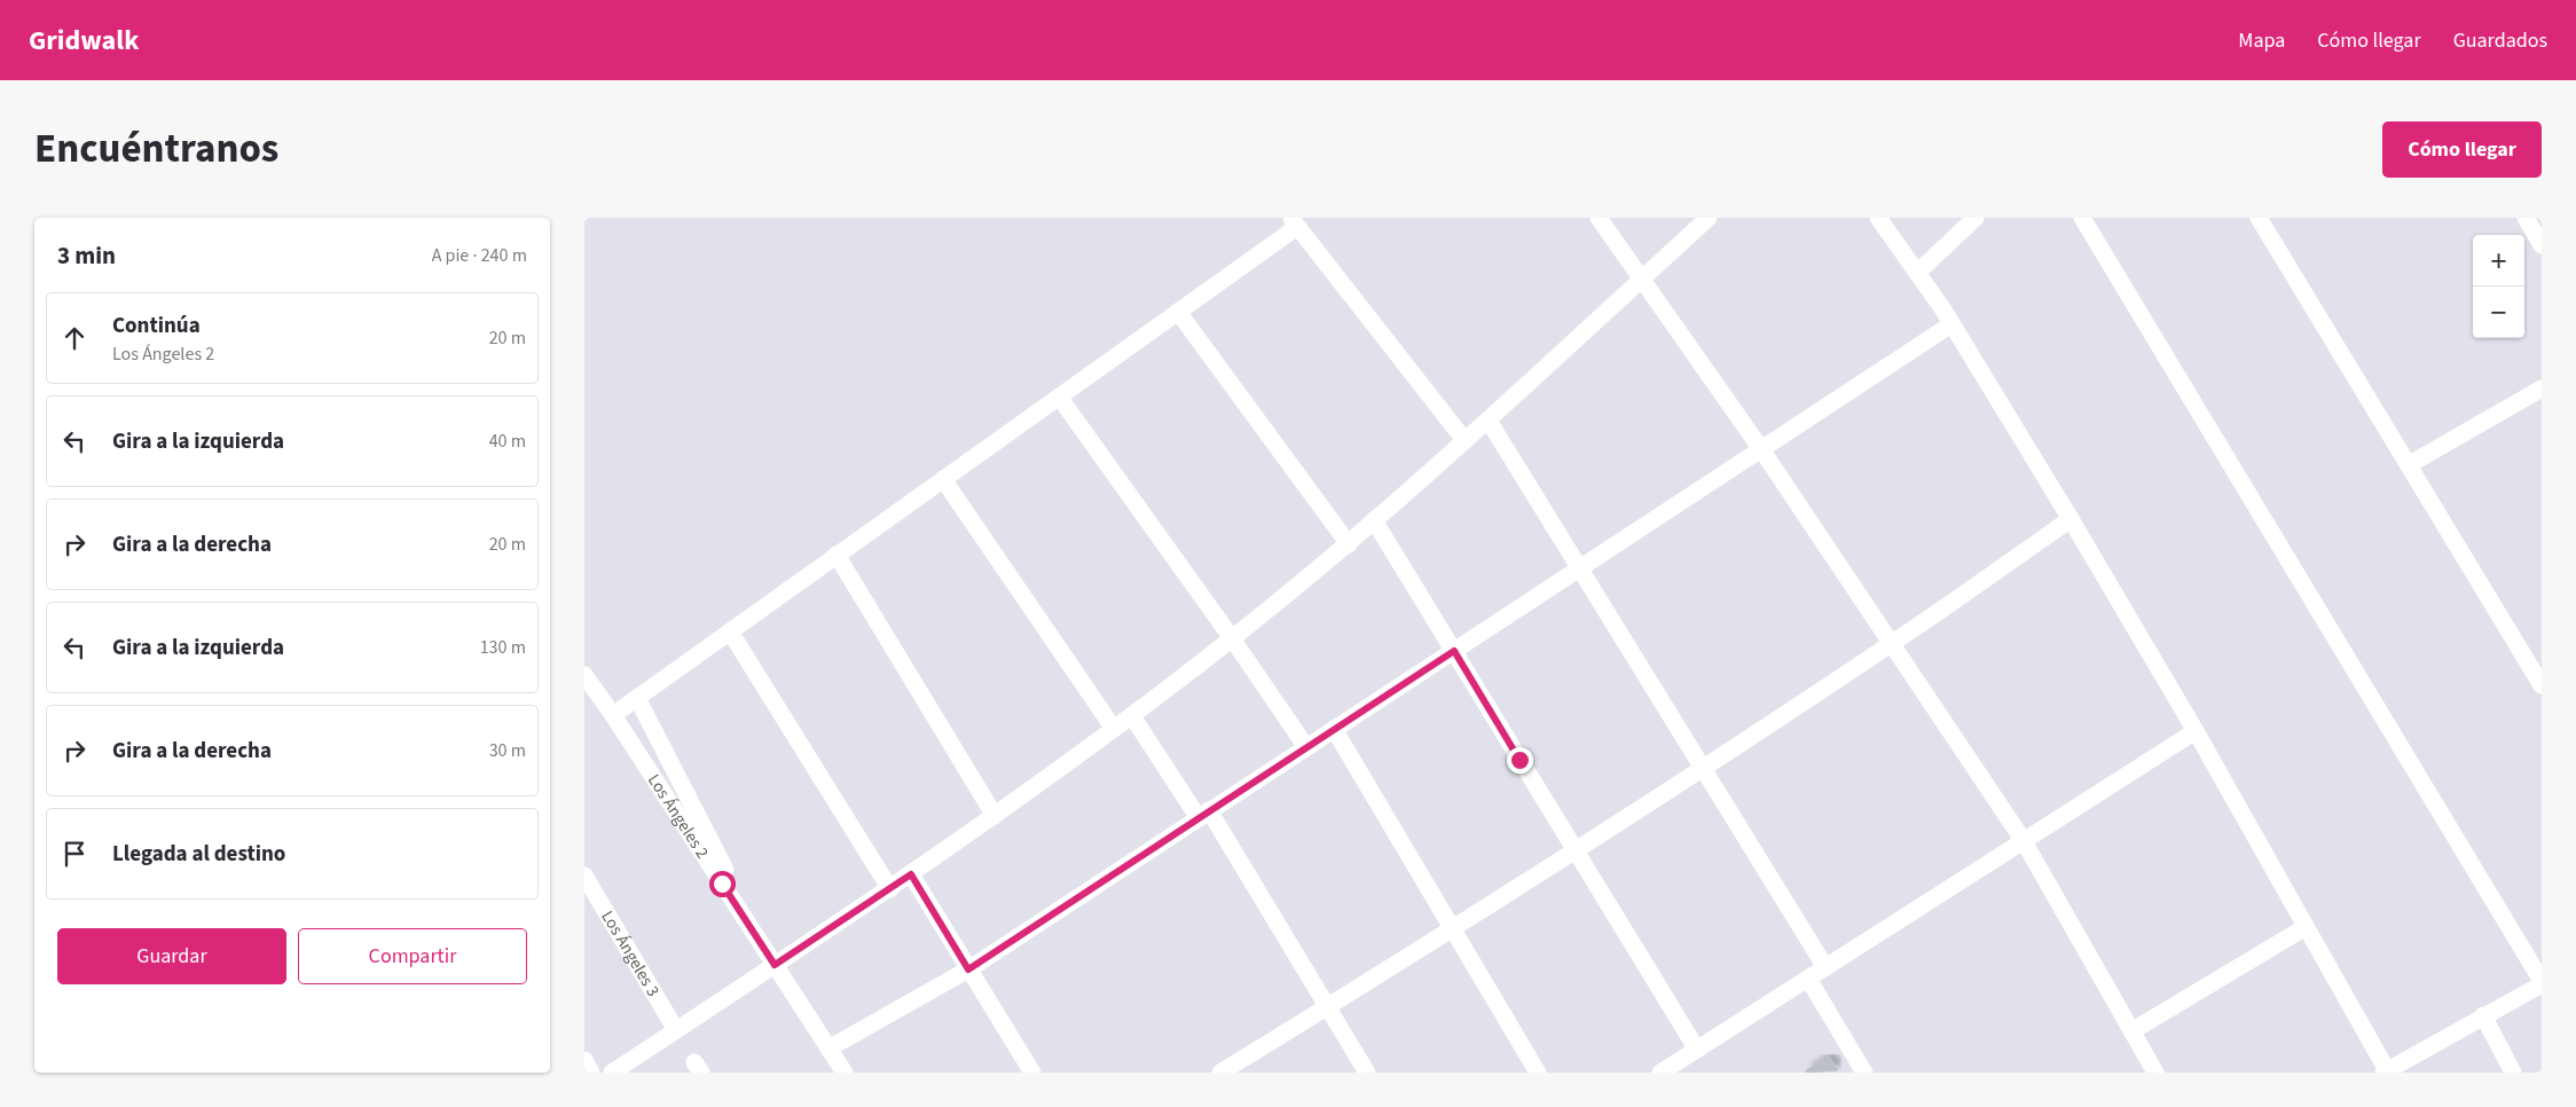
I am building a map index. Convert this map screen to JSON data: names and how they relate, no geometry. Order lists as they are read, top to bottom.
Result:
{
  "streets": {
    "street": ["Los Ángeles 2", "Los Ángeles 3"]
  },
  "page": {
    "header": "Gridwalk",
    "nav": ["Mapa", "Cómo llegar", "Guardados"],
    "title": "Encuéntranos",
    "buttons": [
      "Cómo llegar",
      ["Guardar", "Compartir"]
    ],
    "heading": ["3 min", "A pie · 240 m"],
    "map_buttons": ["+", "−"],
    "list": [
      ["Continúa", "Los Ángeles 2", "20 m"],
      ["Gira a la izquierda", "40 m"],
      ["Gira a la derecha", "20 m"],
      ["Gira a la izquierda", "130 m"],
      ["Gira a la derecha", "30 m"],
      "Llegada al destino"
    ]
  }
}
